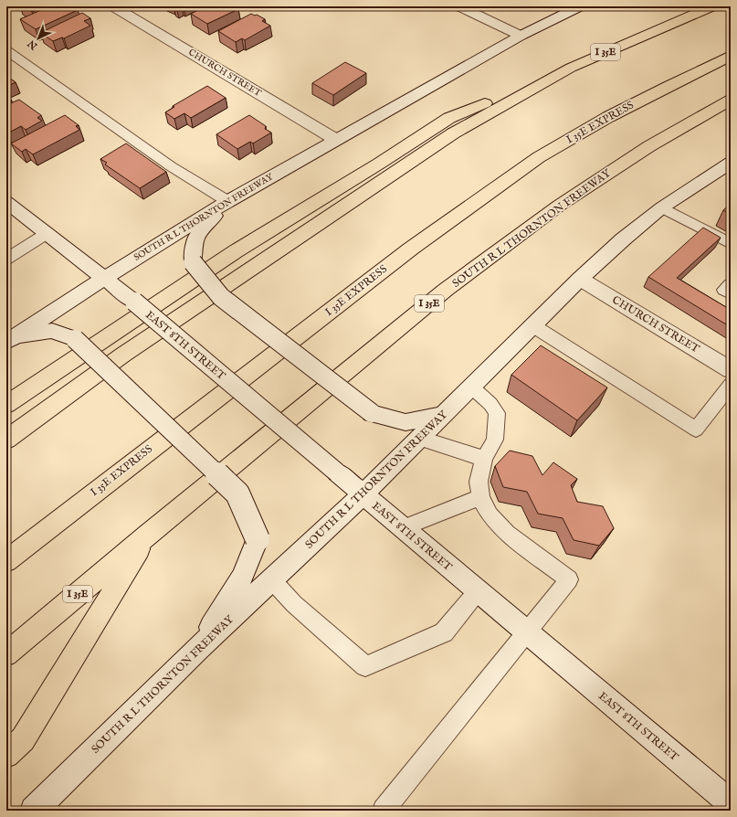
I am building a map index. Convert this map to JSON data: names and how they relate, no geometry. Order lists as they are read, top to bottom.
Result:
{
  "streets": {
    "highway": ["I 35E", "I 35E EXPRESS", "SOUTH R L THORNTON FREEWAY"],
    "main road": ["CHURCH STREET", "EAST 8TH STREET"]
  },
  "crossings": [
    ["CHURCH STREET", "SOUTH R L THORNTON FREEWAY"],
    ["SOUTH R L THORNTON FREEWAY", "EAST 8TH STREET"]
  ],
  "north": "bottom left"
}
